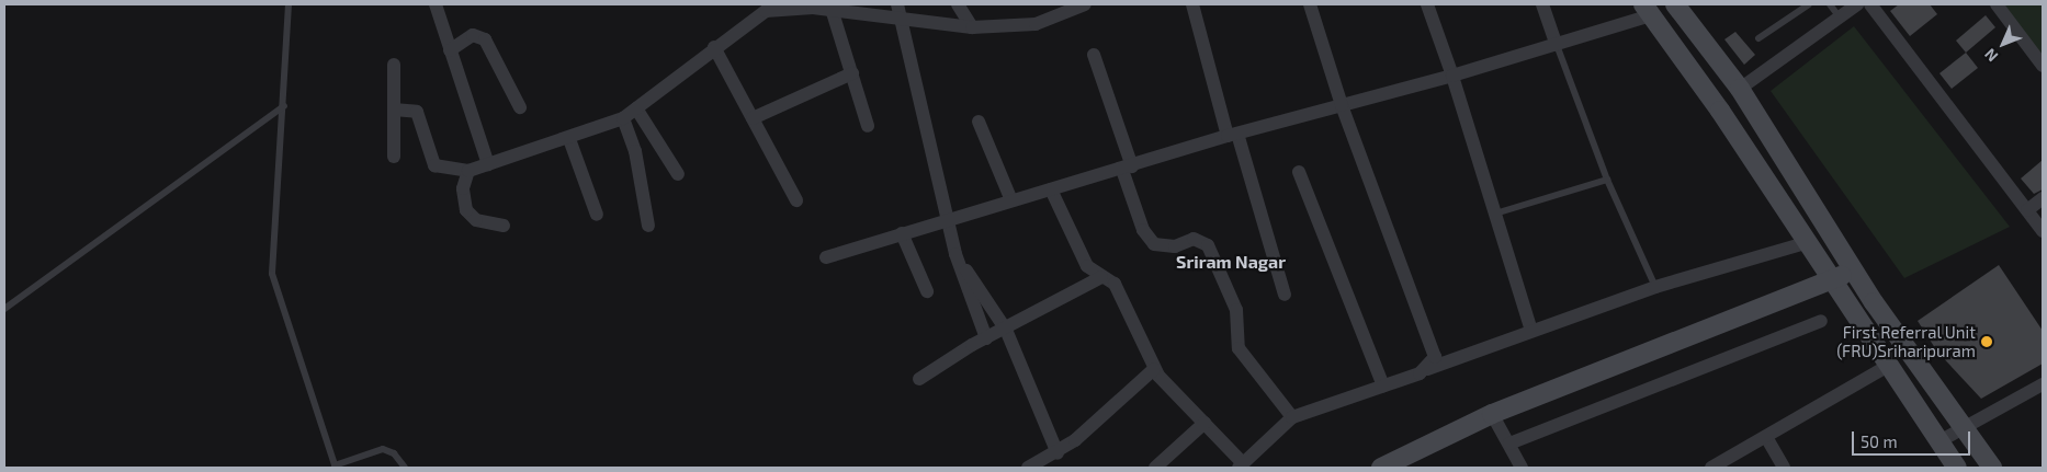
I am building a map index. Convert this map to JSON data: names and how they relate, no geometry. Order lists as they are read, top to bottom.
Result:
{
  "districts": ["Sriram Nagar"],
  "places": ["First Referral Unit (FRU)Sriharipuram"],
  "scale_bar": "50 m",
  "north": "bottom left"
}
